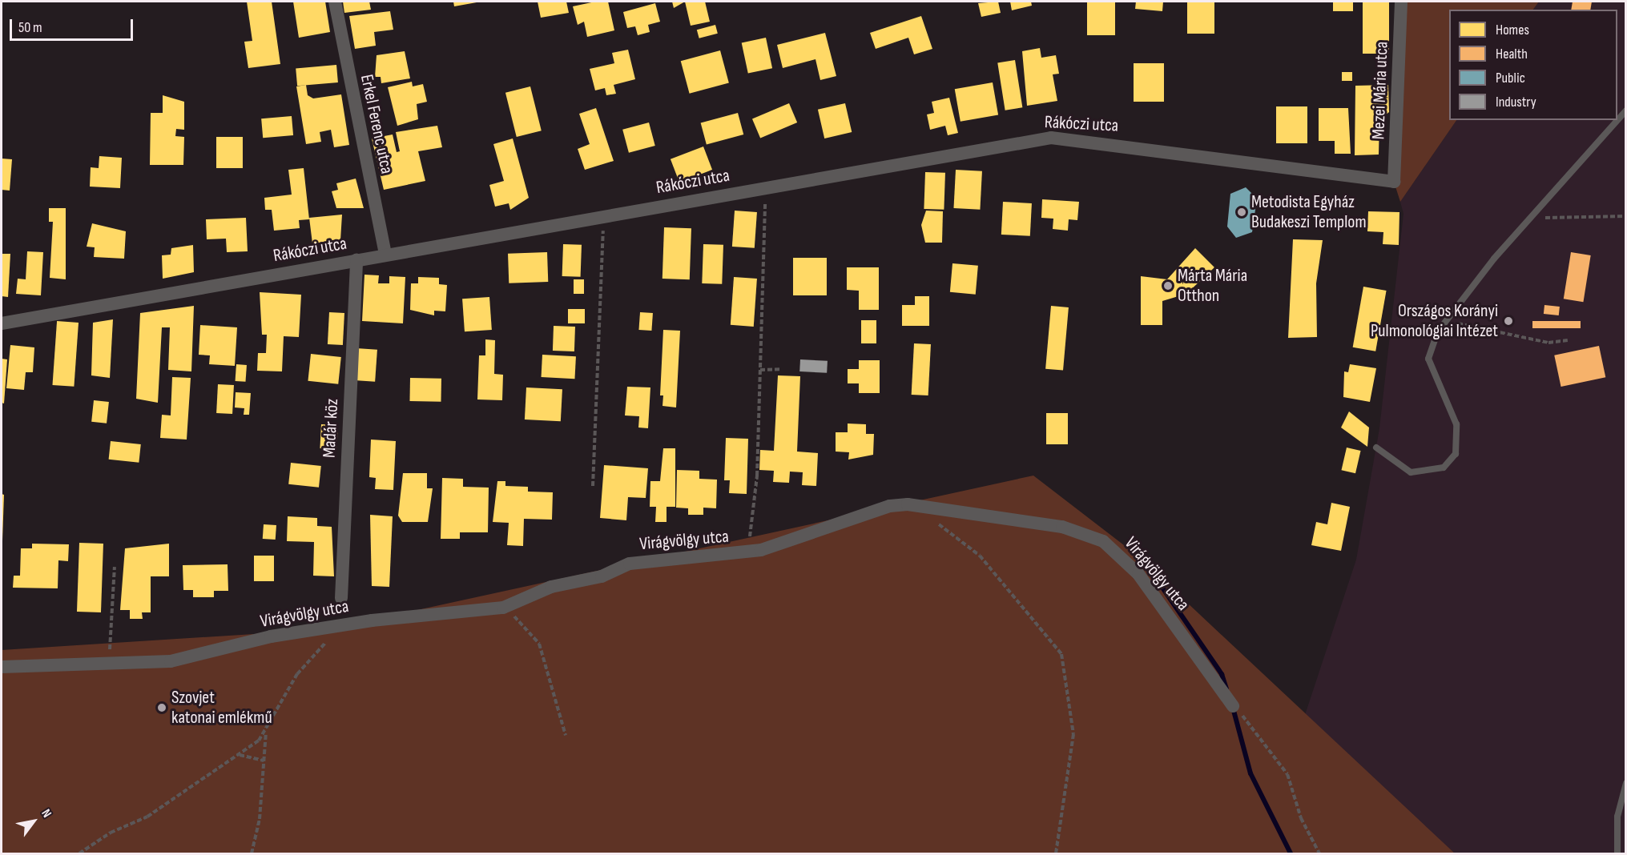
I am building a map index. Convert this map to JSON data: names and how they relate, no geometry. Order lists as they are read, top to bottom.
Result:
{
  "streets": {
    "street": [
      "Mezei Mária utca",
      "Erkel Ferenc utca",
      "Rákóczi utca",
      "Madár köz",
      "Virágvölgy utca"
    ]
  },
  "crossings": [
    ["Mezei Mária utca", "Rákóczi utca"],
    ["Erkel Ferenc utca", "Rákóczi utca"],
    ["Rákóczi utca", "Madár köz"]
  ],
  "places": [
    "Metodista Egyház Budakeszi Templom",
    "Márta Mária Otthon",
    "Országos Korányi Pulmonológiai Intézet",
    "Szovjet katonai emlékmű"
  ],
  "legend": [
    "Homes",
    "Health",
    "Public",
    "Industry"
  ],
  "scale_bar": "50 m",
  "north": "top right"
}
